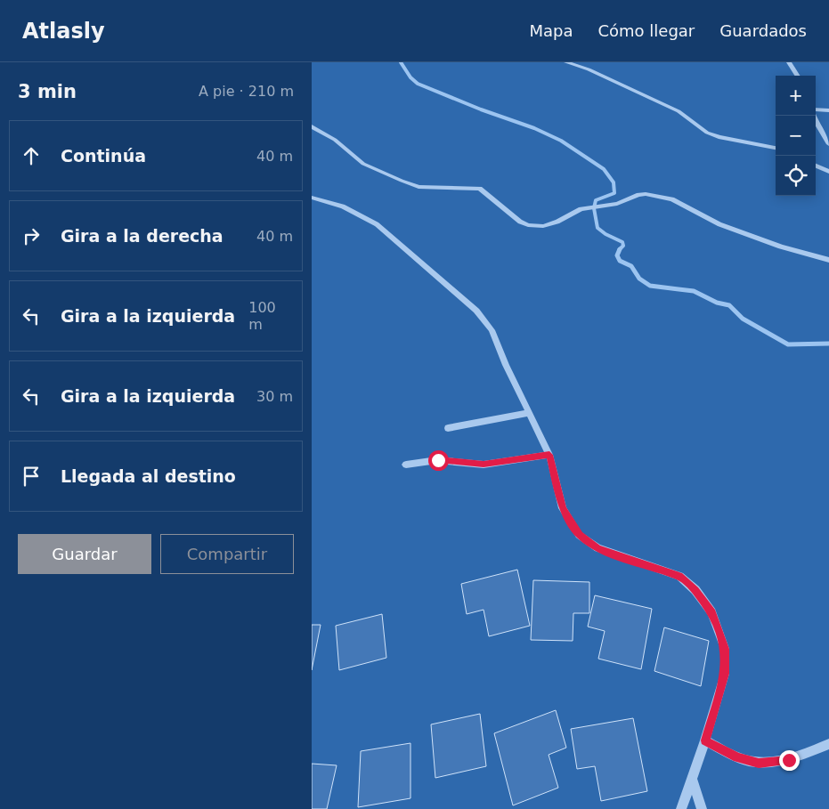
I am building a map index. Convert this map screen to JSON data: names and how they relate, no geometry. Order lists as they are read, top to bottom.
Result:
{
  "page": {
    "header": "Atlasly",
    "nav": ["Mapa", "Cómo llegar", "Guardados"],
    "heading": ["3 min", "A pie · 210 m"],
    "map_buttons": ["+", "−"],
    "list": [
      ["Continúa", "40 m"],
      ["Gira a la derecha", "40 m"],
      ["Gira a la izquierda", "100 m"],
      ["Gira a la izquierda", "30 m"],
      "Llegada al destino"
    ],
    "buttons": ["Guardar", "Compartir"]
  }
}
